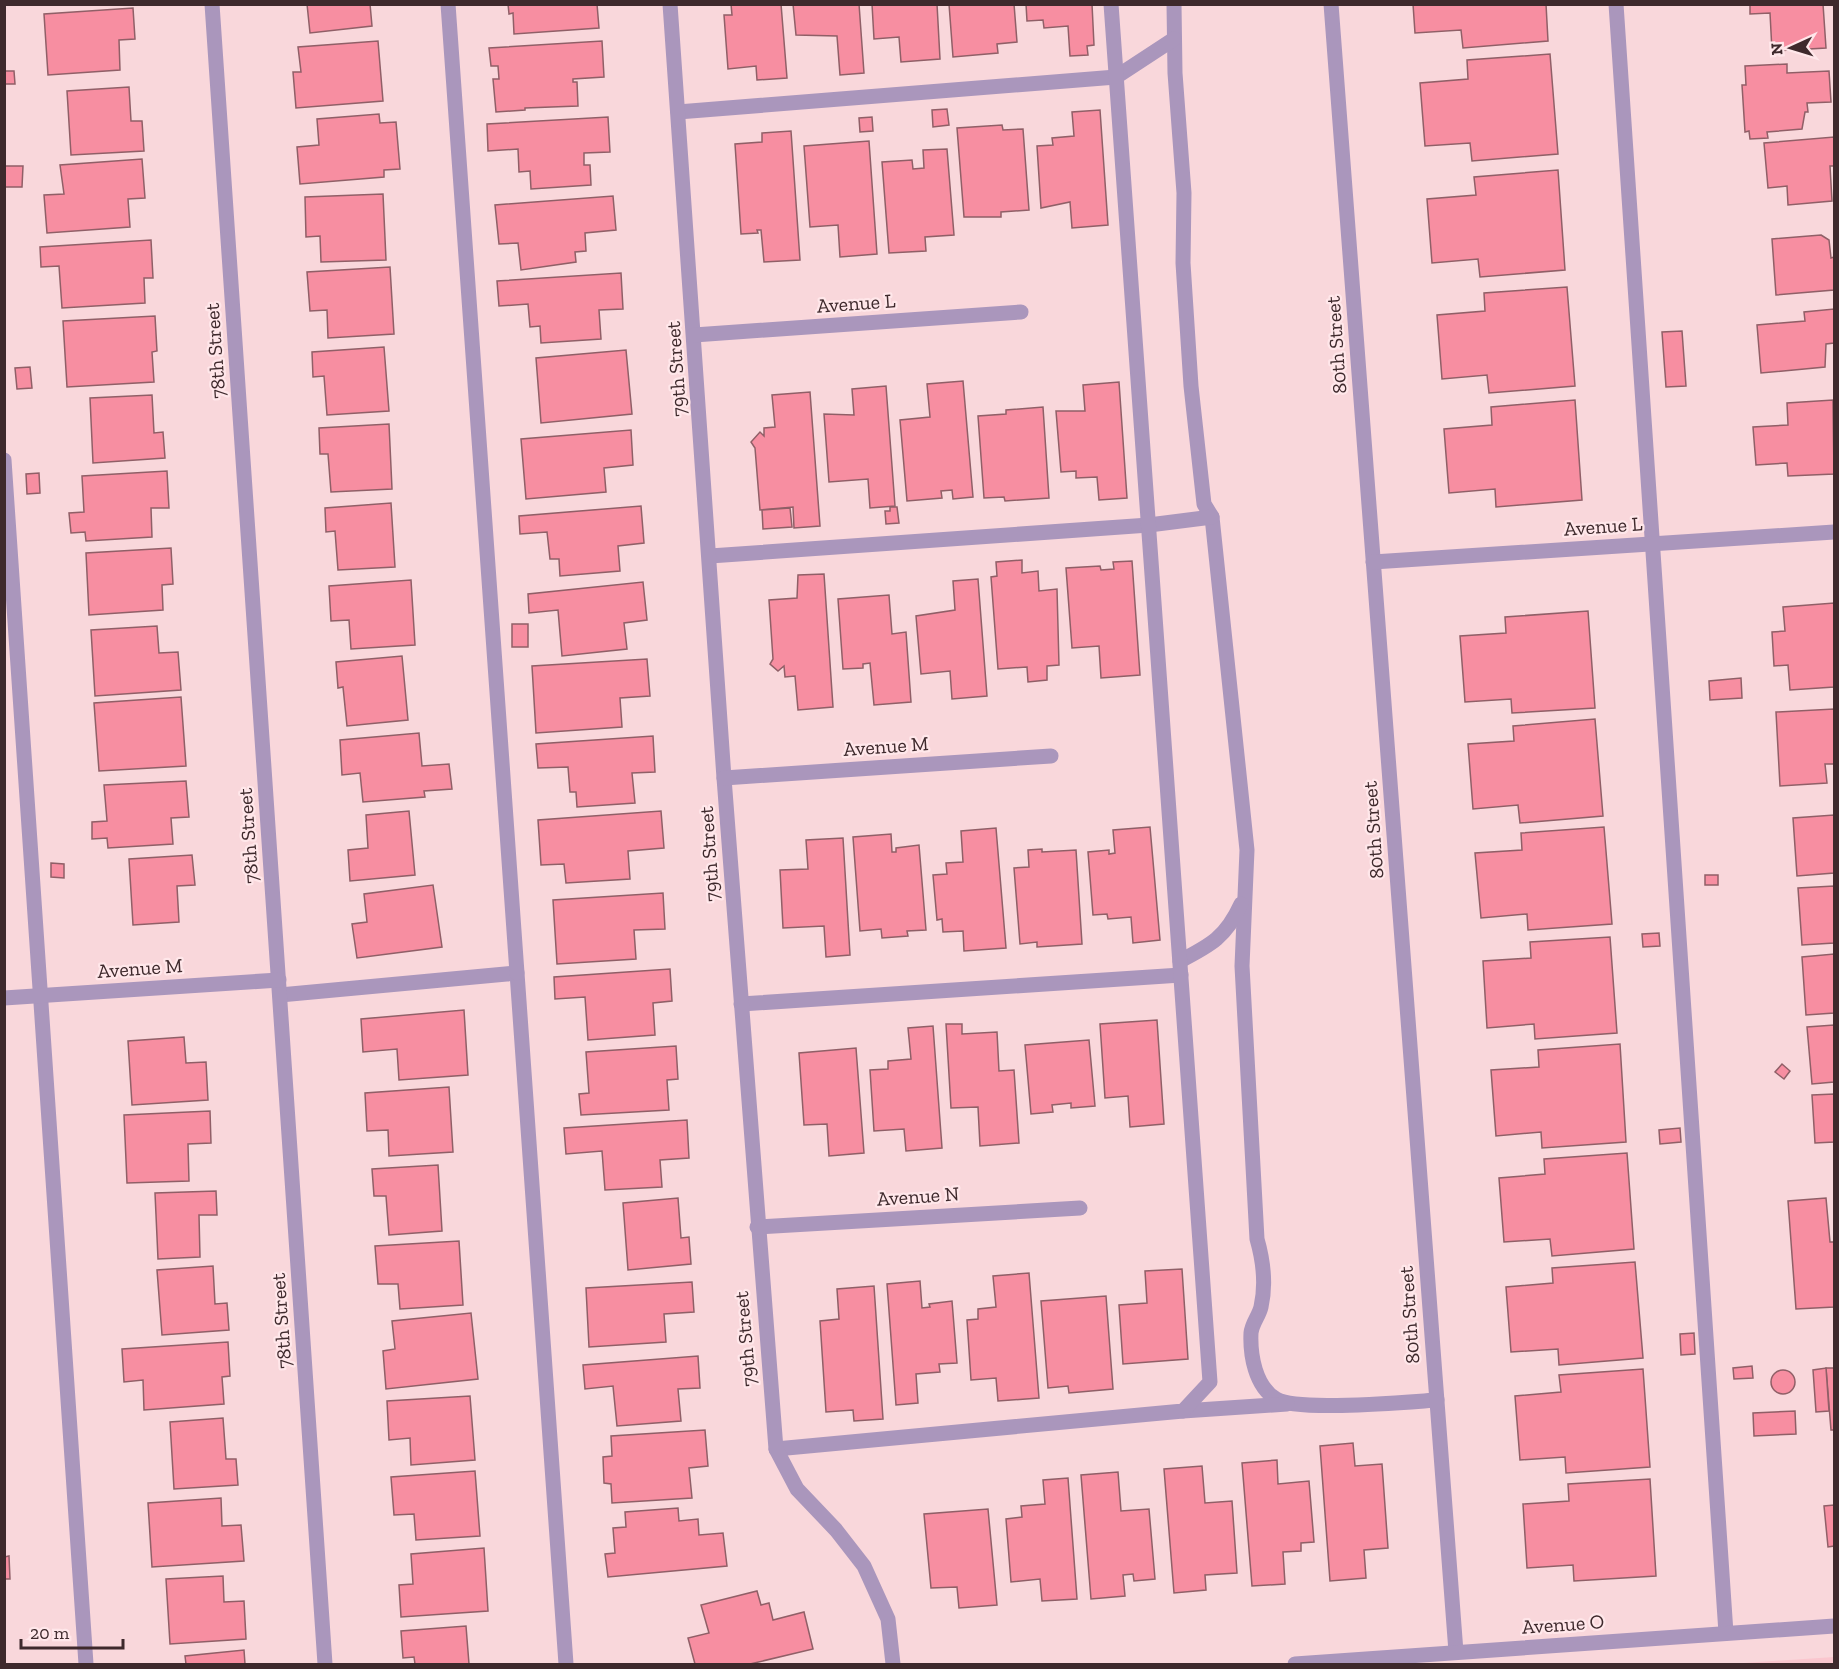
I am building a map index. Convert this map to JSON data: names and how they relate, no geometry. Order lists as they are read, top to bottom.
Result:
{
  "streets": {
    "street": [
      "Avenue L",
      "80th Street",
      "78th Street",
      "79th Street",
      "Avenue M",
      "Avenue N",
      "Avenue O"
    ]
  },
  "crossings": [
    ["Avenue L", "80th Street"],
    ["Avenue L", "79th Street"],
    ["80th Street", "Avenue O"],
    ["78th Street", "Avenue M"],
    ["79th Street", "Avenue M"],
    ["79th Street", "Avenue N"]
  ],
  "scale_bar": "20 m",
  "north": "left"
}
